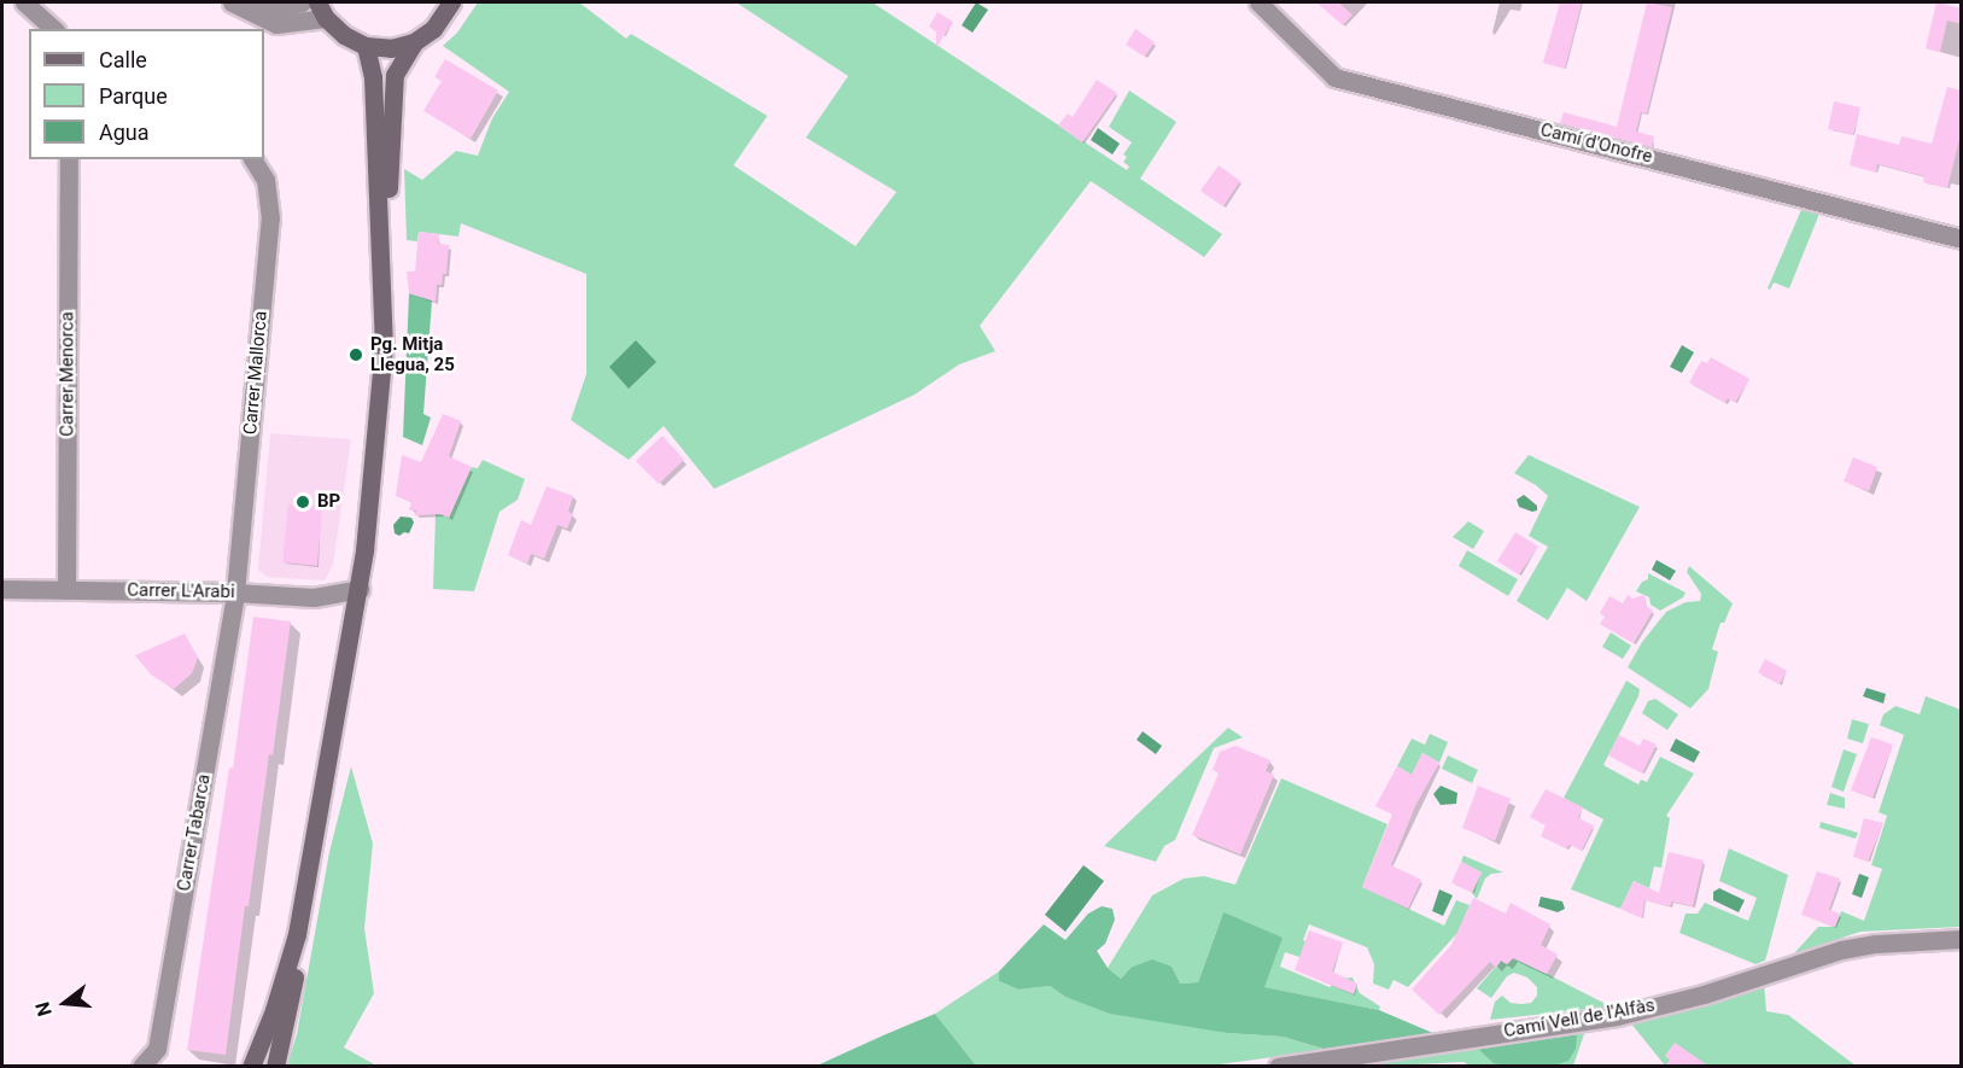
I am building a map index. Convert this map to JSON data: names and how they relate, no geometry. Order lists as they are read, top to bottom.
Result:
{
  "streets": {
    "street": [
      "Camí d'Onofre",
      "Carrer Mallorca",
      "Carrer Menorca",
      "Carrer L'Arabi",
      "Carrer Tabarca",
      "Camí Vell de l'Alfàs"
    ]
  },
  "crossings": [
    ["Carrer Mallorca", "Carrer L'Arabi"],
    ["Carrer Mallorca", "Carrer Tabarca"],
    ["Carrer Menorca", "Carrer L'Arabi"],
    ["Carrer L'Arabi", "Carrer Tabarca"]
  ],
  "places": ["Pg. Mitja Llegua, 25", "BP"],
  "legend": ["Calle", "Parque", "Agua"],
  "north": "left"
}
